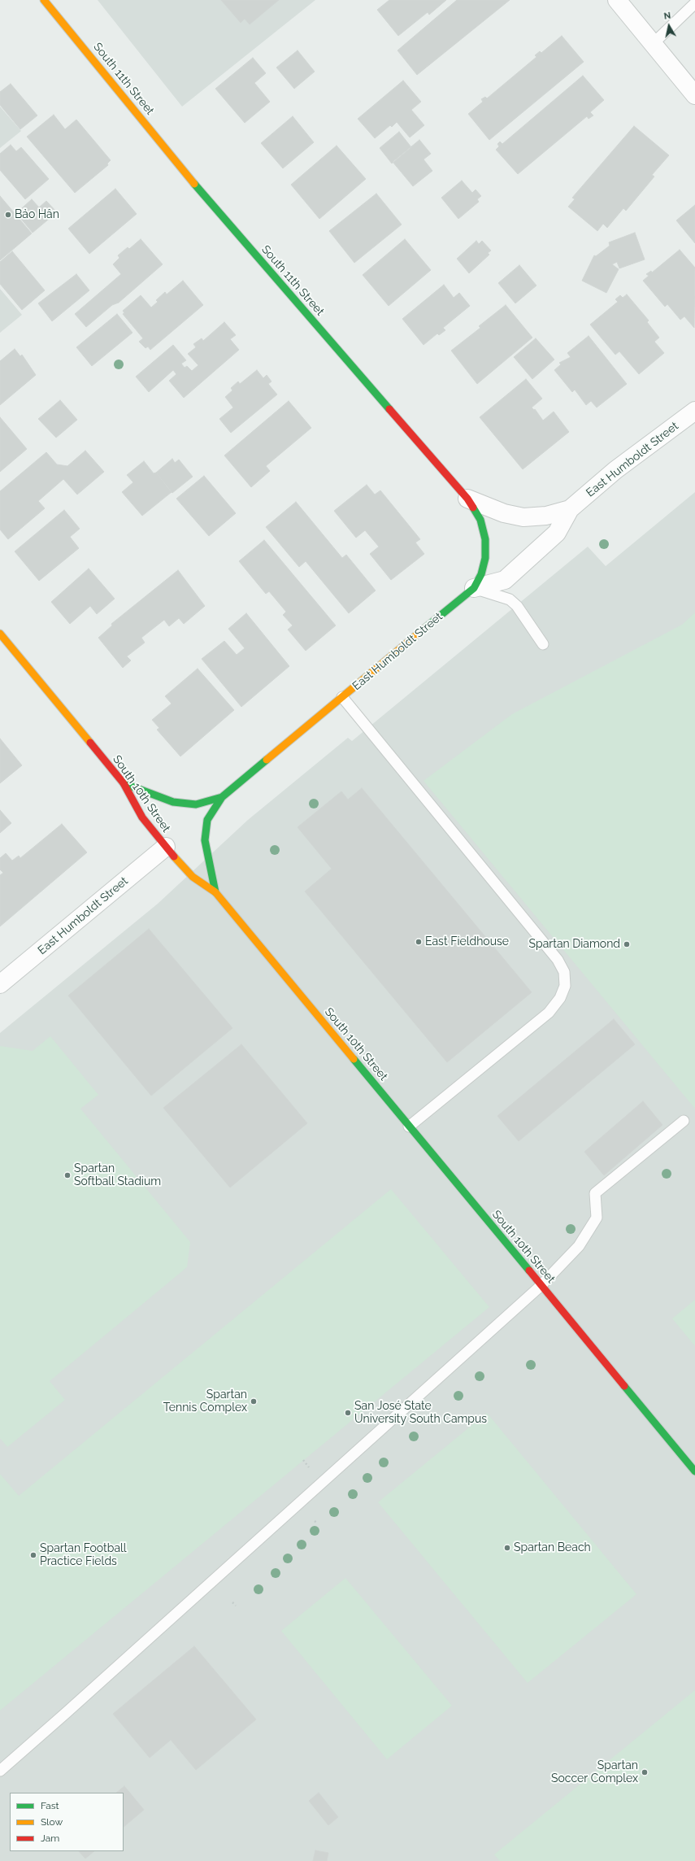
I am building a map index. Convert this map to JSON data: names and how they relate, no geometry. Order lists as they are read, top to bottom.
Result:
{
  "streets": {
    "main road": ["South 11th Street", "East Humboldt Street", "South 10th Street"]
  },
  "crossings": [
    ["South 11th Street", "East Humboldt Street"],
    ["East Humboldt Street", "South 10th Street"]
  ],
  "places": [
    "Bảo Hân",
    "East Fieldhouse",
    "Spartan Diamond",
    "Spartan Softball Stadium",
    "Spartan Tennis Complex",
    "San José State University South Campus",
    "Spartan Beach",
    "Spartan Football Practice Fields",
    "Spartan Soccer Complex"
  ],
  "legend": ["Fast", "Slow", "Jam"],
  "north": "top"
}
